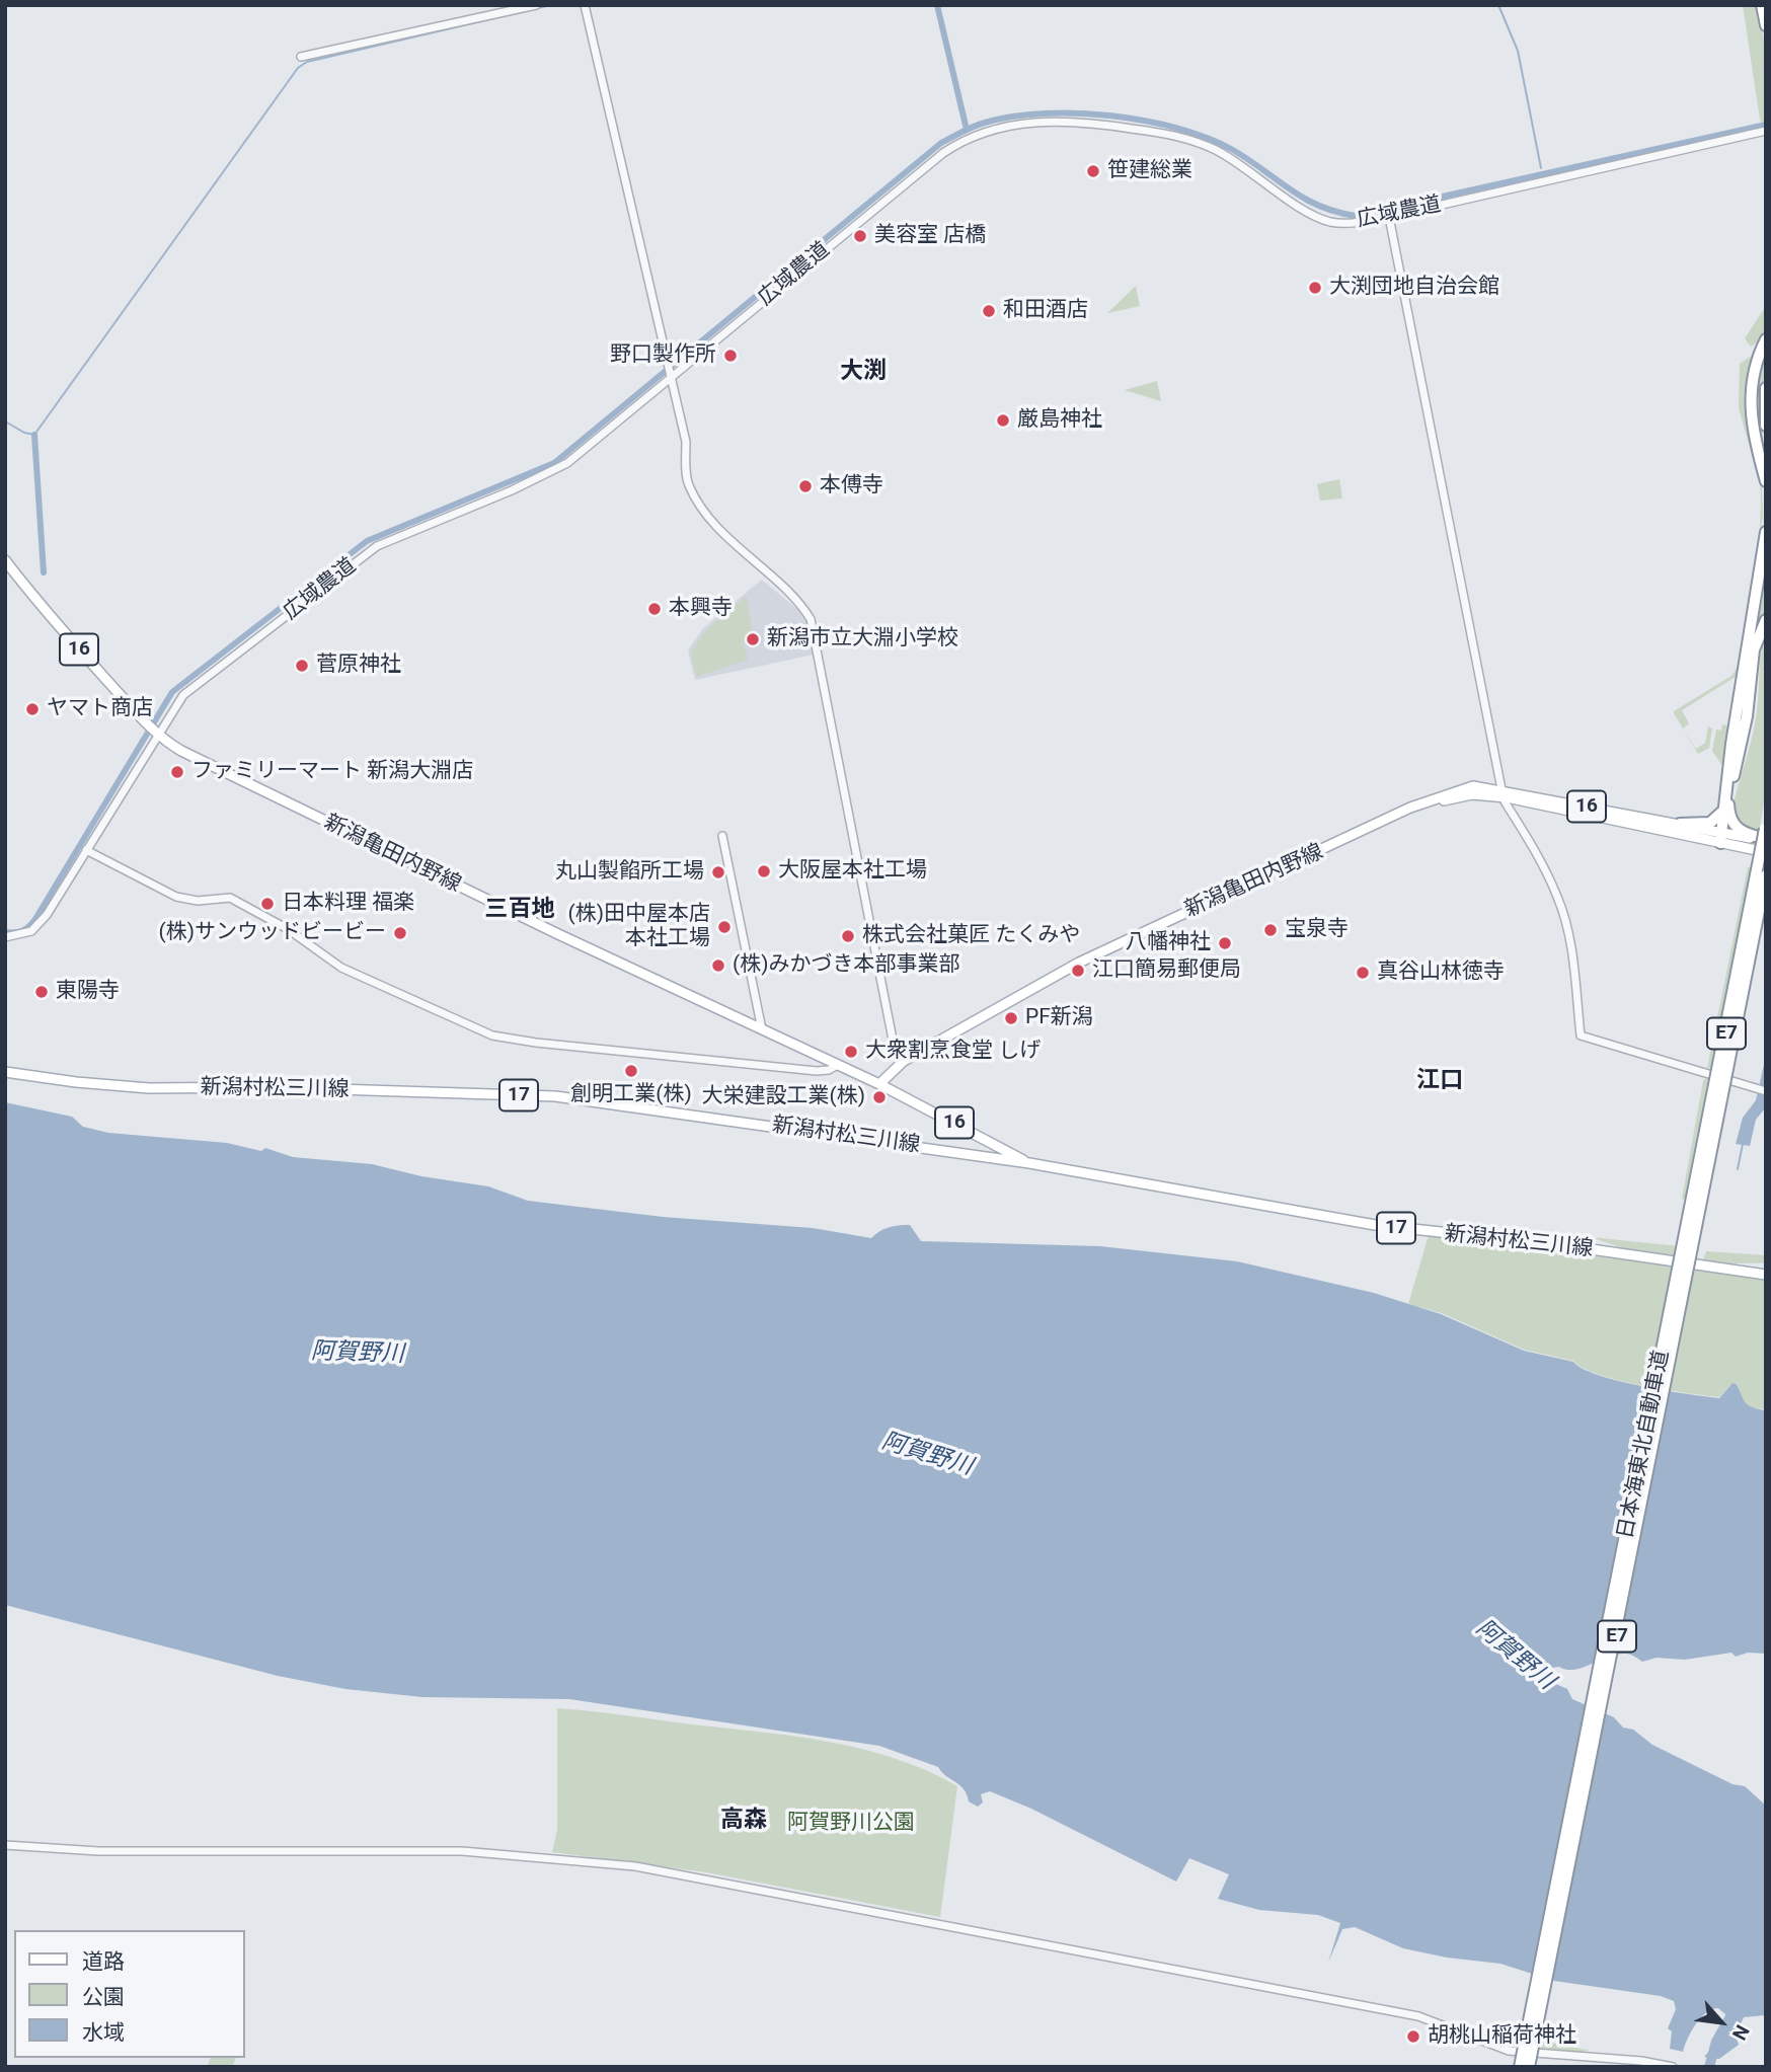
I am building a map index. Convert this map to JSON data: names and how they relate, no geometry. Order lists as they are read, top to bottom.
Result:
{
  "streets": {
    "highway": ["E7", "日本海東北自動車道"],
    "main road": [
      "16",
      "新潟亀田内野線",
      "新潟村松三川線",
      "17"
    ],
    "street": ["広域農道"]
  },
  "crossings": [
    ["広域農道", "新潟亀田内野線"],
    ["新潟亀田内野線", "新潟村松三川線"],
    ["新潟亀田内野線", "日本海東北自動車道"]
  ],
  "districts": [
    "大渕",
    "三百地",
    "江口",
    "高森"
  ],
  "water": ["阿賀野川"],
  "parks": ["阿賀野川公園"],
  "places": [
    "笹建総業",
    "美容室 店橋",
    "大渕団地自治会館",
    "和田酒店",
    "野口製作所",
    "厳島神社",
    "本傅寺",
    "本興寺",
    "新潟市立大淵小学校",
    "菅原神社",
    "ヤマト商店",
    "ファミリーマート 新潟大淵店",
    "大阪屋本社工場",
    "丸山製餡所工場",
    "日本料理 福楽",
    "(株)田中屋本店 本社工場",
    "宝泉寺",
    "(株)サンウッドビービー",
    "株式会社菓匠 たくみや",
    "八幡神社",
    "(株)みかづき本部事業部",
    "江口簡易郵便局",
    "真谷山林徳寺",
    "東陽寺",
    "PF新潟",
    "大衆割烹食堂 しげ",
    "創明工業(株)",
    "大栄建設工業(株)",
    "胡桃山稲荷神社"
  ],
  "legend": ["道路", "公園", "水域"],
  "north": "bottom right"
}
